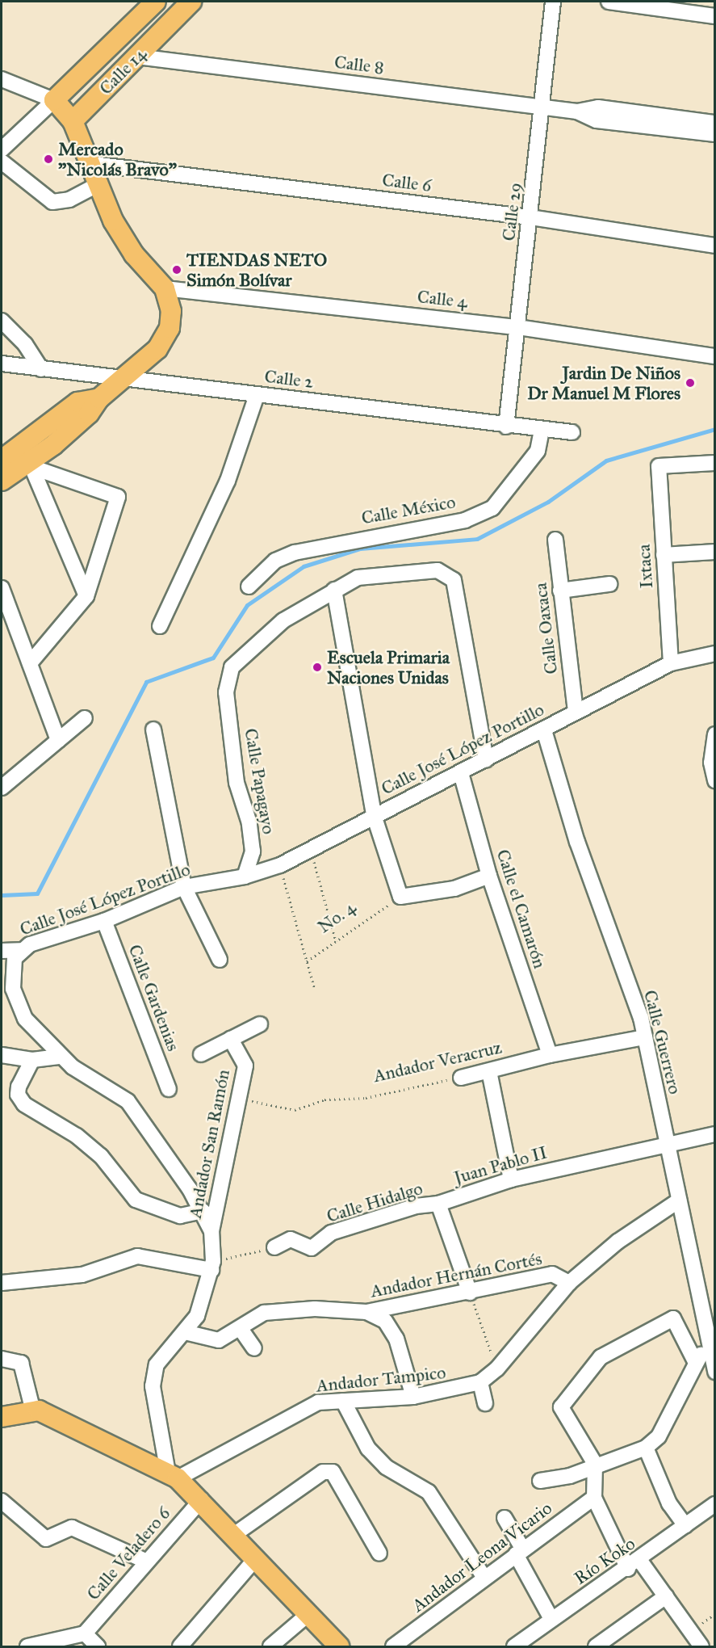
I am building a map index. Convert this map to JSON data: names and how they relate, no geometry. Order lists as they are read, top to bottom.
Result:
{
  "streets": {
    "main road": ["Calle 14"],
    "street": [
      "Calle 8",
      "Calle 6",
      "Calle 29",
      "Calle 4",
      "Calle 2",
      "Calle México",
      "Ixtaca",
      "Calle Oaxaca",
      "Calle José López Portillo",
      "Calle Papagayo",
      "Calle el Camarón",
      "Calle Gardenias",
      "Calle Guerrero",
      "Andador Veracruz",
      "Andador San Ramón",
      "Juan Pablo II",
      "Calle Hidalgo",
      "Andador Hernán Cortés",
      "Andador Tampico",
      "Calle Veladero 6",
      "Andador Leona Vicario",
      "Río Koko"
    ],
    "path": ["No. 4"]
  },
  "crossings": [
    ["Calle 8", "Calle 14"],
    ["Calle 8", "Calle 29"],
    ["Calle 6", "Calle 29"],
    ["Calle 29", "Calle 4"],
    ["Calle 29", "Calle 2"],
    ["Calle 2", "Calle México"],
    ["Ixtaca", "Calle José López Portillo"],
    ["Calle Oaxaca", "Calle José López Portillo"],
    ["Calle José López Portillo", "Calle Papagayo"],
    ["Calle José López Portillo", "Calle el Camarón"],
    ["Calle José López Portillo", "No. 4"],
    ["Calle José López Portillo", "Calle Gardenias"],
    ["Calle José López Portillo", "Calle Guerrero"],
    ["Calle José López Portillo", "Andador San Ramón"],
    ["Calle José López Portillo", "Andador Hernán Cortés"],
    ["Calle José López Portillo", "Andador Tampico"],
    ["Calle el Camarón", "Andador Veracruz"],
    ["Calle Guerrero", "Andador Veracruz"],
    ["Calle Guerrero", "Juan Pablo II"],
    ["Calle Guerrero", "Andador Tampico"],
    ["Andador Veracruz", "Andador San Ramón"],
    ["Juan Pablo II", "Calle Hidalgo"],
    ["Andador Hernán Cortés", "Andador Tampico"]
  ],
  "places": [
    "Mercado \"Nicolás Bravo\"",
    "TIENDAS NETO Simón Bolívar",
    "Jardin De Niños Dr Manuel M Flores",
    "Escuela Primaria Naciones Unidas"
  ]
}
